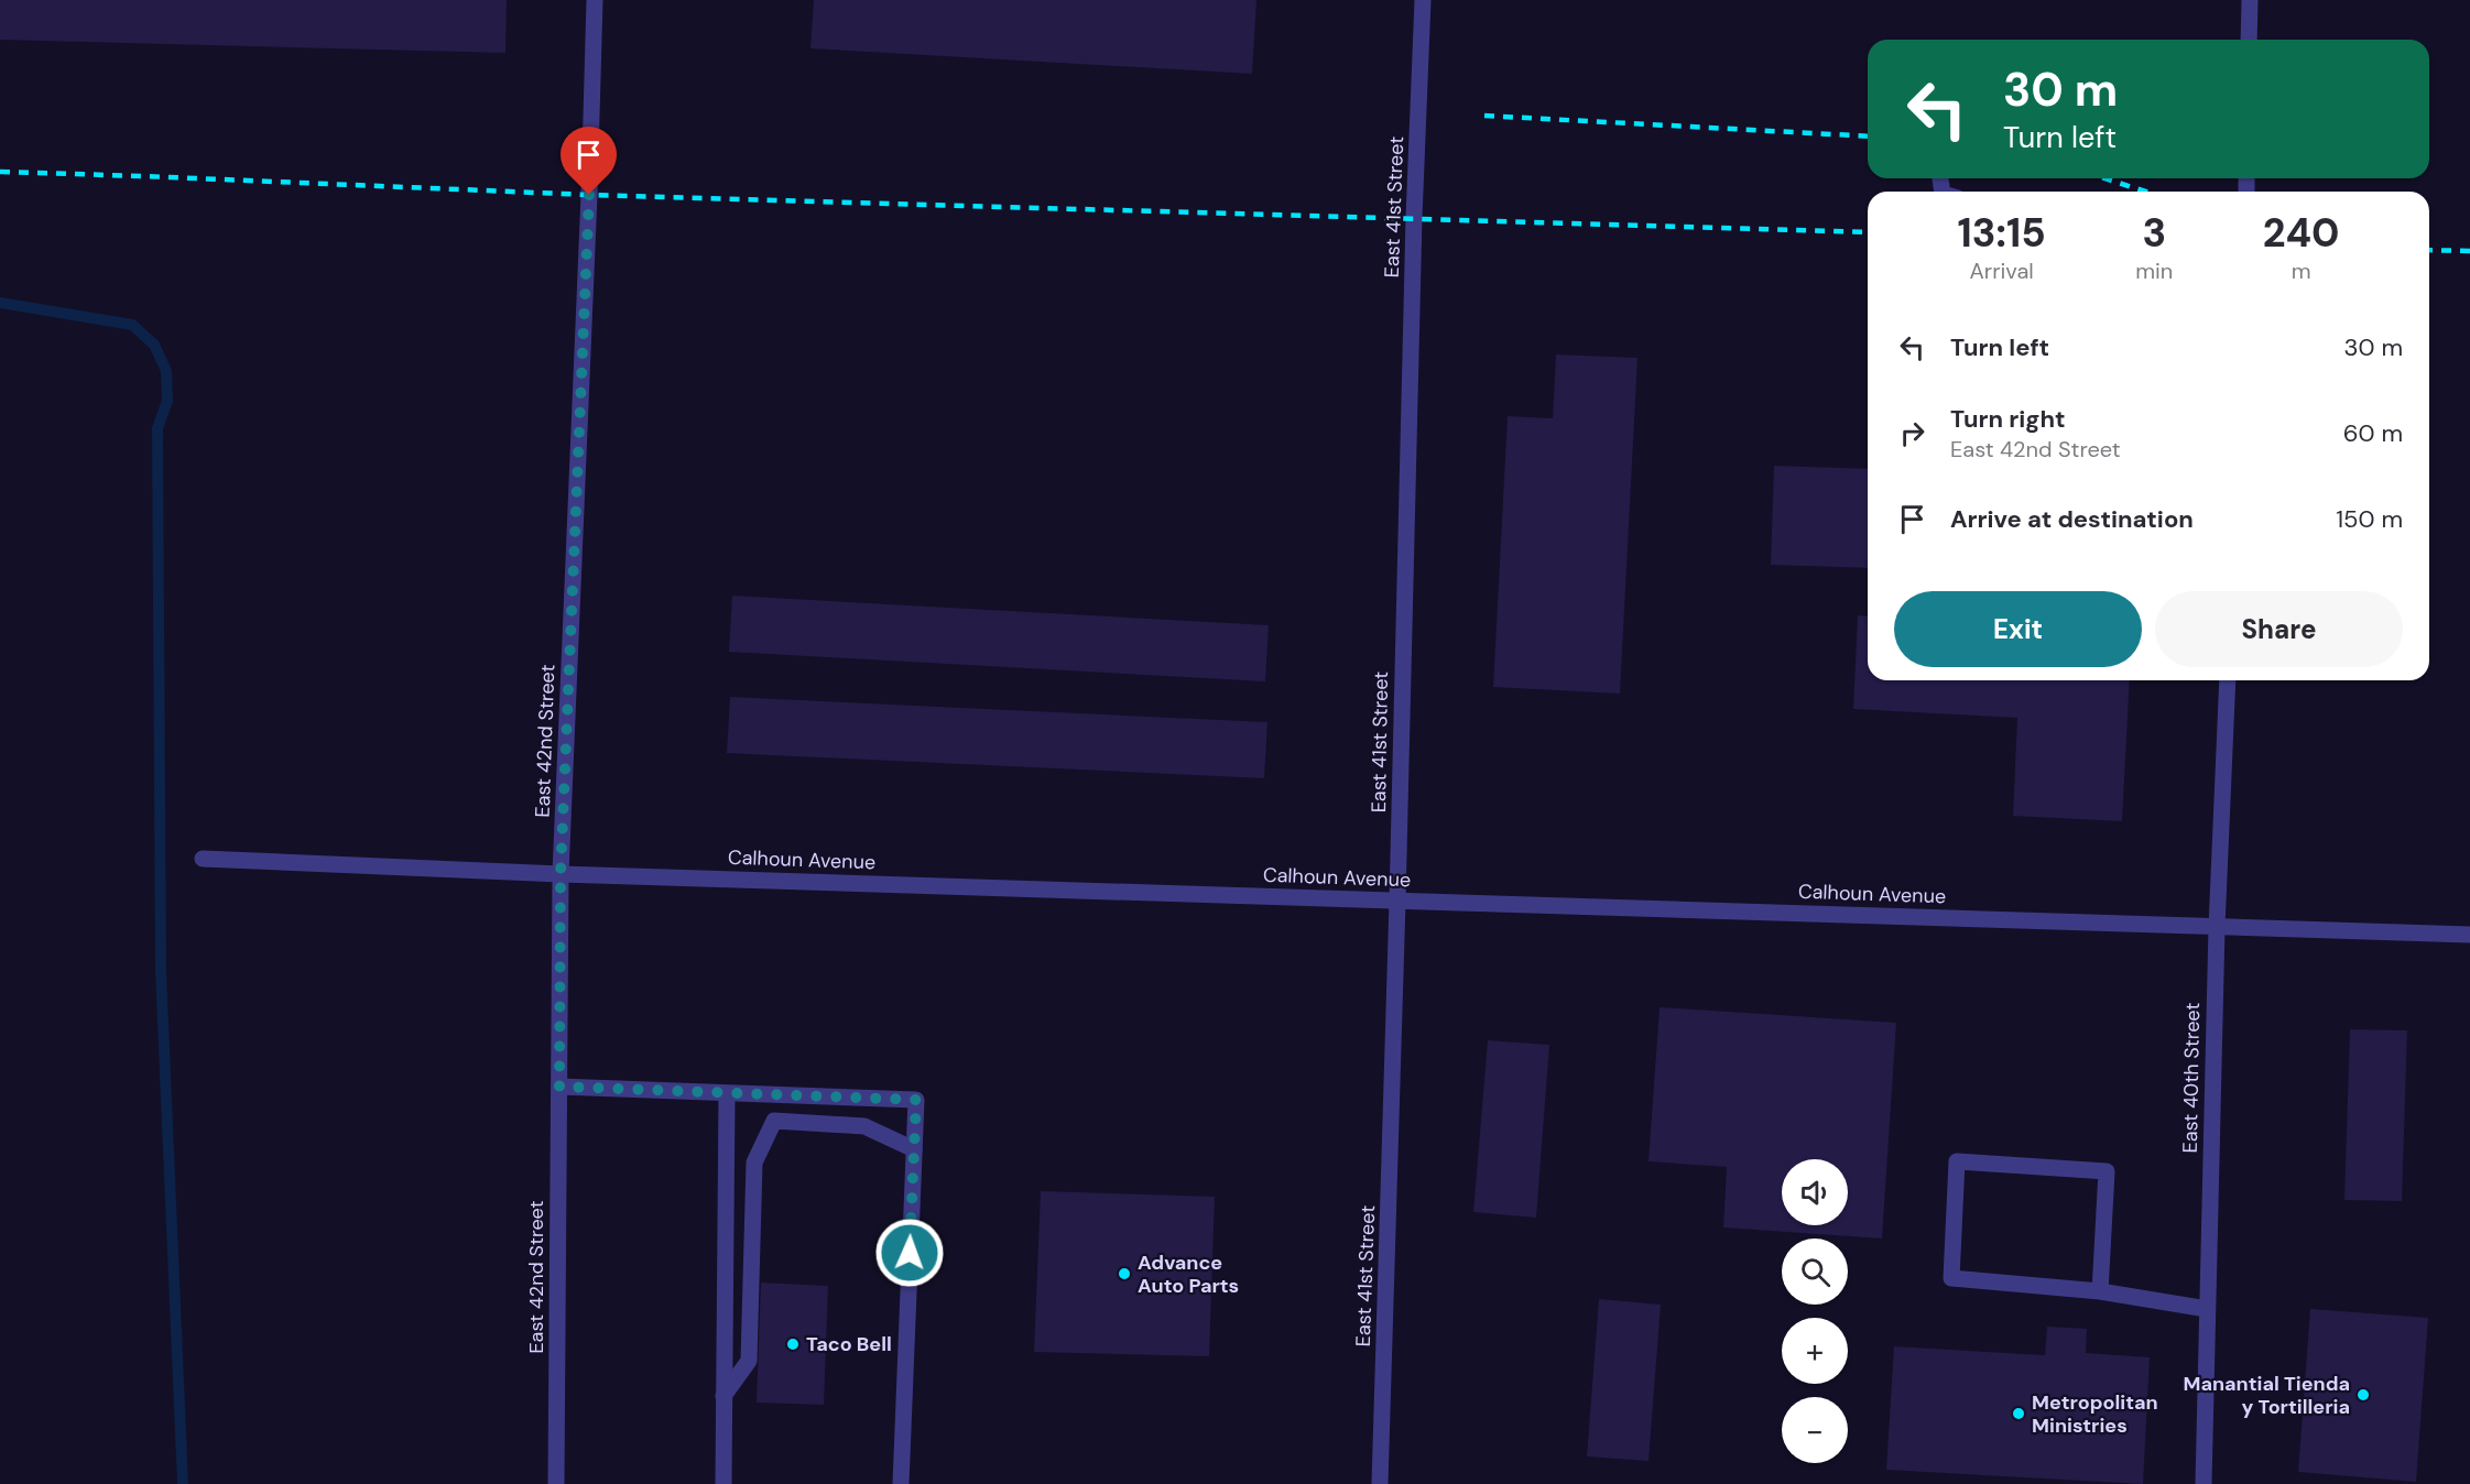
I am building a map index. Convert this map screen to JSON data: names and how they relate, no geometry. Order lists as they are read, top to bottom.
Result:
{
  "streets": {
    "street": [
      "East 41st Street",
      "East 42nd Street",
      "Calhoun Avenue",
      "East 40th Street"
    ]
  },
  "crossings": [
    ["East 41st Street", "Calhoun Avenue"],
    ["East 42nd Street", "Calhoun Avenue"],
    ["Calhoun Avenue", "East 40th Street"]
  ],
  "places": [
    "Advance Auto Parts",
    "Taco Bell",
    "Manantial Tienda y Tortilleria",
    "Metropolitan Ministries"
  ],
  "page": {
    "turn": ["30 m", "Turn left"],
    "eta": [
      "13:15",
      "Arrival",
      "3",
      "min",
      "240",
      "m"
    ],
    "list": [
      {
        "name": "Turn left",
        "value": "30 m"
      },
      {
        "name": "Turn right",
        "note": "East 42nd Street",
        "value": "60 m"
      },
      {
        "name": "Arrive at destination",
        "value": "150 m"
      }
    ],
    "buttons": ["Exit", "Share"],
    "map_buttons": ["+", "−"]
  }
}
